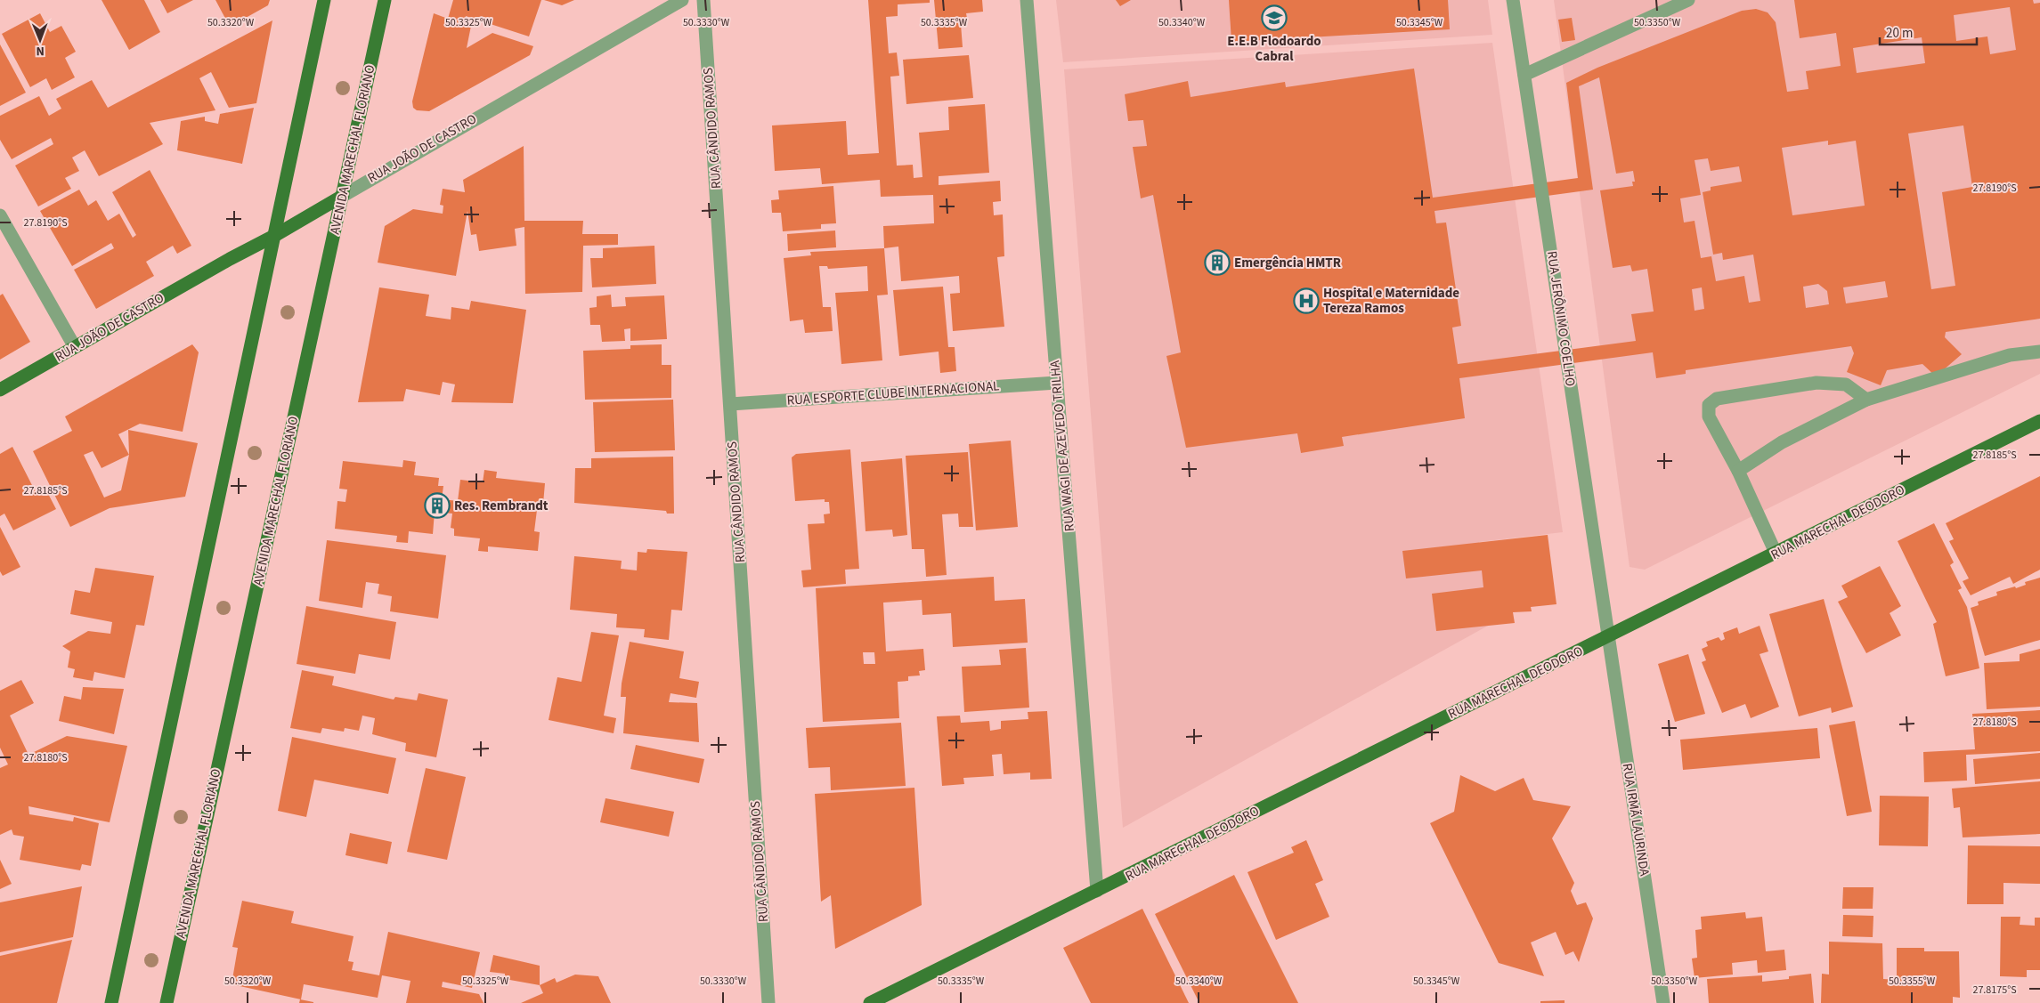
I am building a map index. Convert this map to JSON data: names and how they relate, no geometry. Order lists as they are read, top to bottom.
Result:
{
  "streets": {
    "main road": ["RUA JOÃO DE CASTRO", "AVENIDA MARECHAL FLORIANO", "RUA MARECHAL DEODORO"],
    "street": [
      "RUA CÂNDIDO RAMOS",
      "RUA JERÔNIMO COELHO",
      "RUA ESPORTE CLUBE INTERNACIONAL",
      "RUA WAGI DE AZEVEDO TRILHA",
      "RUA IRMÃ LAURINDA"
    ]
  },
  "crossings": [
    ["RUA CÂNDIDO RAMOS", "RUA ESPORTE CLUBE INTERNACIONAL"],
    ["RUA JOÃO DE CASTRO", "AVENIDA MARECHAL FLORIANO"],
    ["RUA JERÔNIMO COELHO", "RUA MARECHAL DEODORO"],
    ["RUA JERÔNIMO COELHO", "RUA IRMÃ LAURINDA"],
    ["RUA ESPORTE CLUBE INTERNACIONAL", "RUA WAGI DE AZEVEDO TRILHA"],
    ["RUA WAGI DE AZEVEDO TRILHA", "RUA MARECHAL DEODORO"],
    ["RUA MARECHAL DEODORO", "RUA IRMÃ LAURINDA"]
  ],
  "places": {
    "school or university": ["E.E.B Flodoardo Cabral"],
    "building": ["Emergência HMTR", "Res. Rembrandt"],
    "hospital": ["Hospital e Maternidade Tereza Ramos"]
  },
  "scale_bar": "20 m",
  "north": "bottom",
  "coordinates": [
    "50.3320°W",
    "50.3325°W",
    "50.3330°W",
    "50.3335°W",
    "50.3340°W",
    "50.3345°W",
    "50.3350°W",
    "27.8190°S",
    "27.8185°S",
    "27.8180°S",
    "50.3355°W",
    "27.8175°S"
  ]
}
